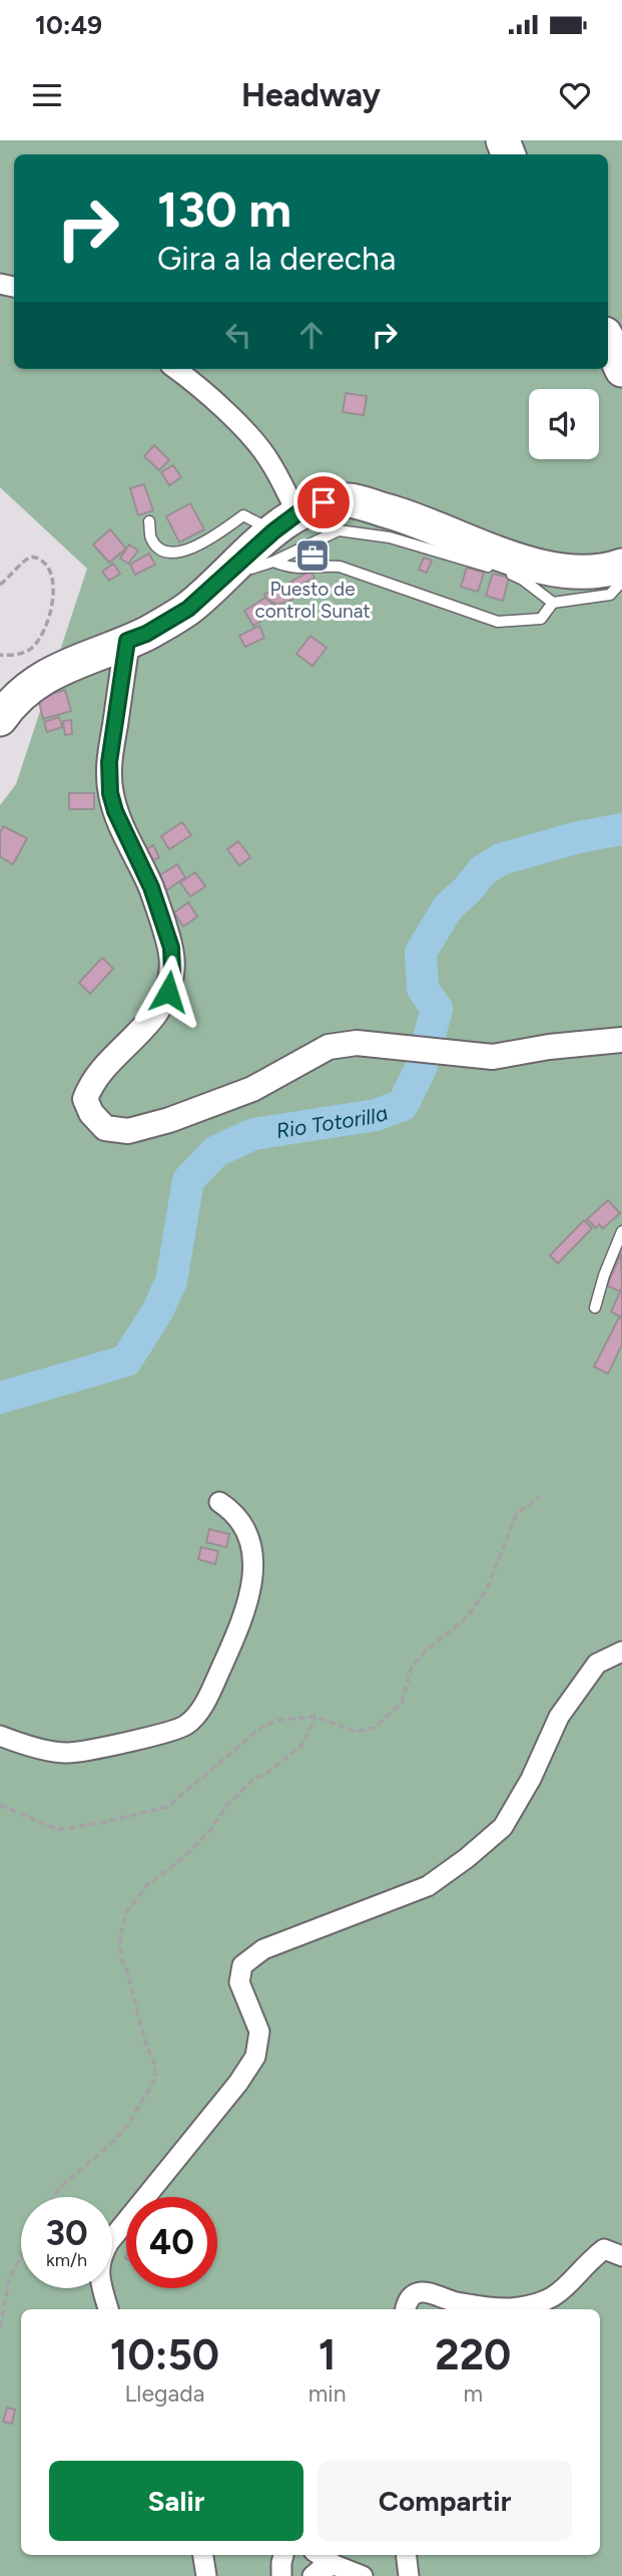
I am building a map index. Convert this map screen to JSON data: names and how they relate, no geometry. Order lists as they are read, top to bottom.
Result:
{
  "water": ["Rio Totorilla"],
  "places": {
    "office": ["Puesto de control Sunat"]
  },
  "page": {
    "status": "10:49",
    "header": "Headway",
    "turn": ["130 m", "Gira a la derecha"],
    "speed": "30 km/h",
    "limit": "40",
    "eta": [
      "10:50",
      "Llegada",
      "1",
      "min",
      "220",
      "m"
    ],
    "buttons": ["Salir", "Compartir"]
  }
}
